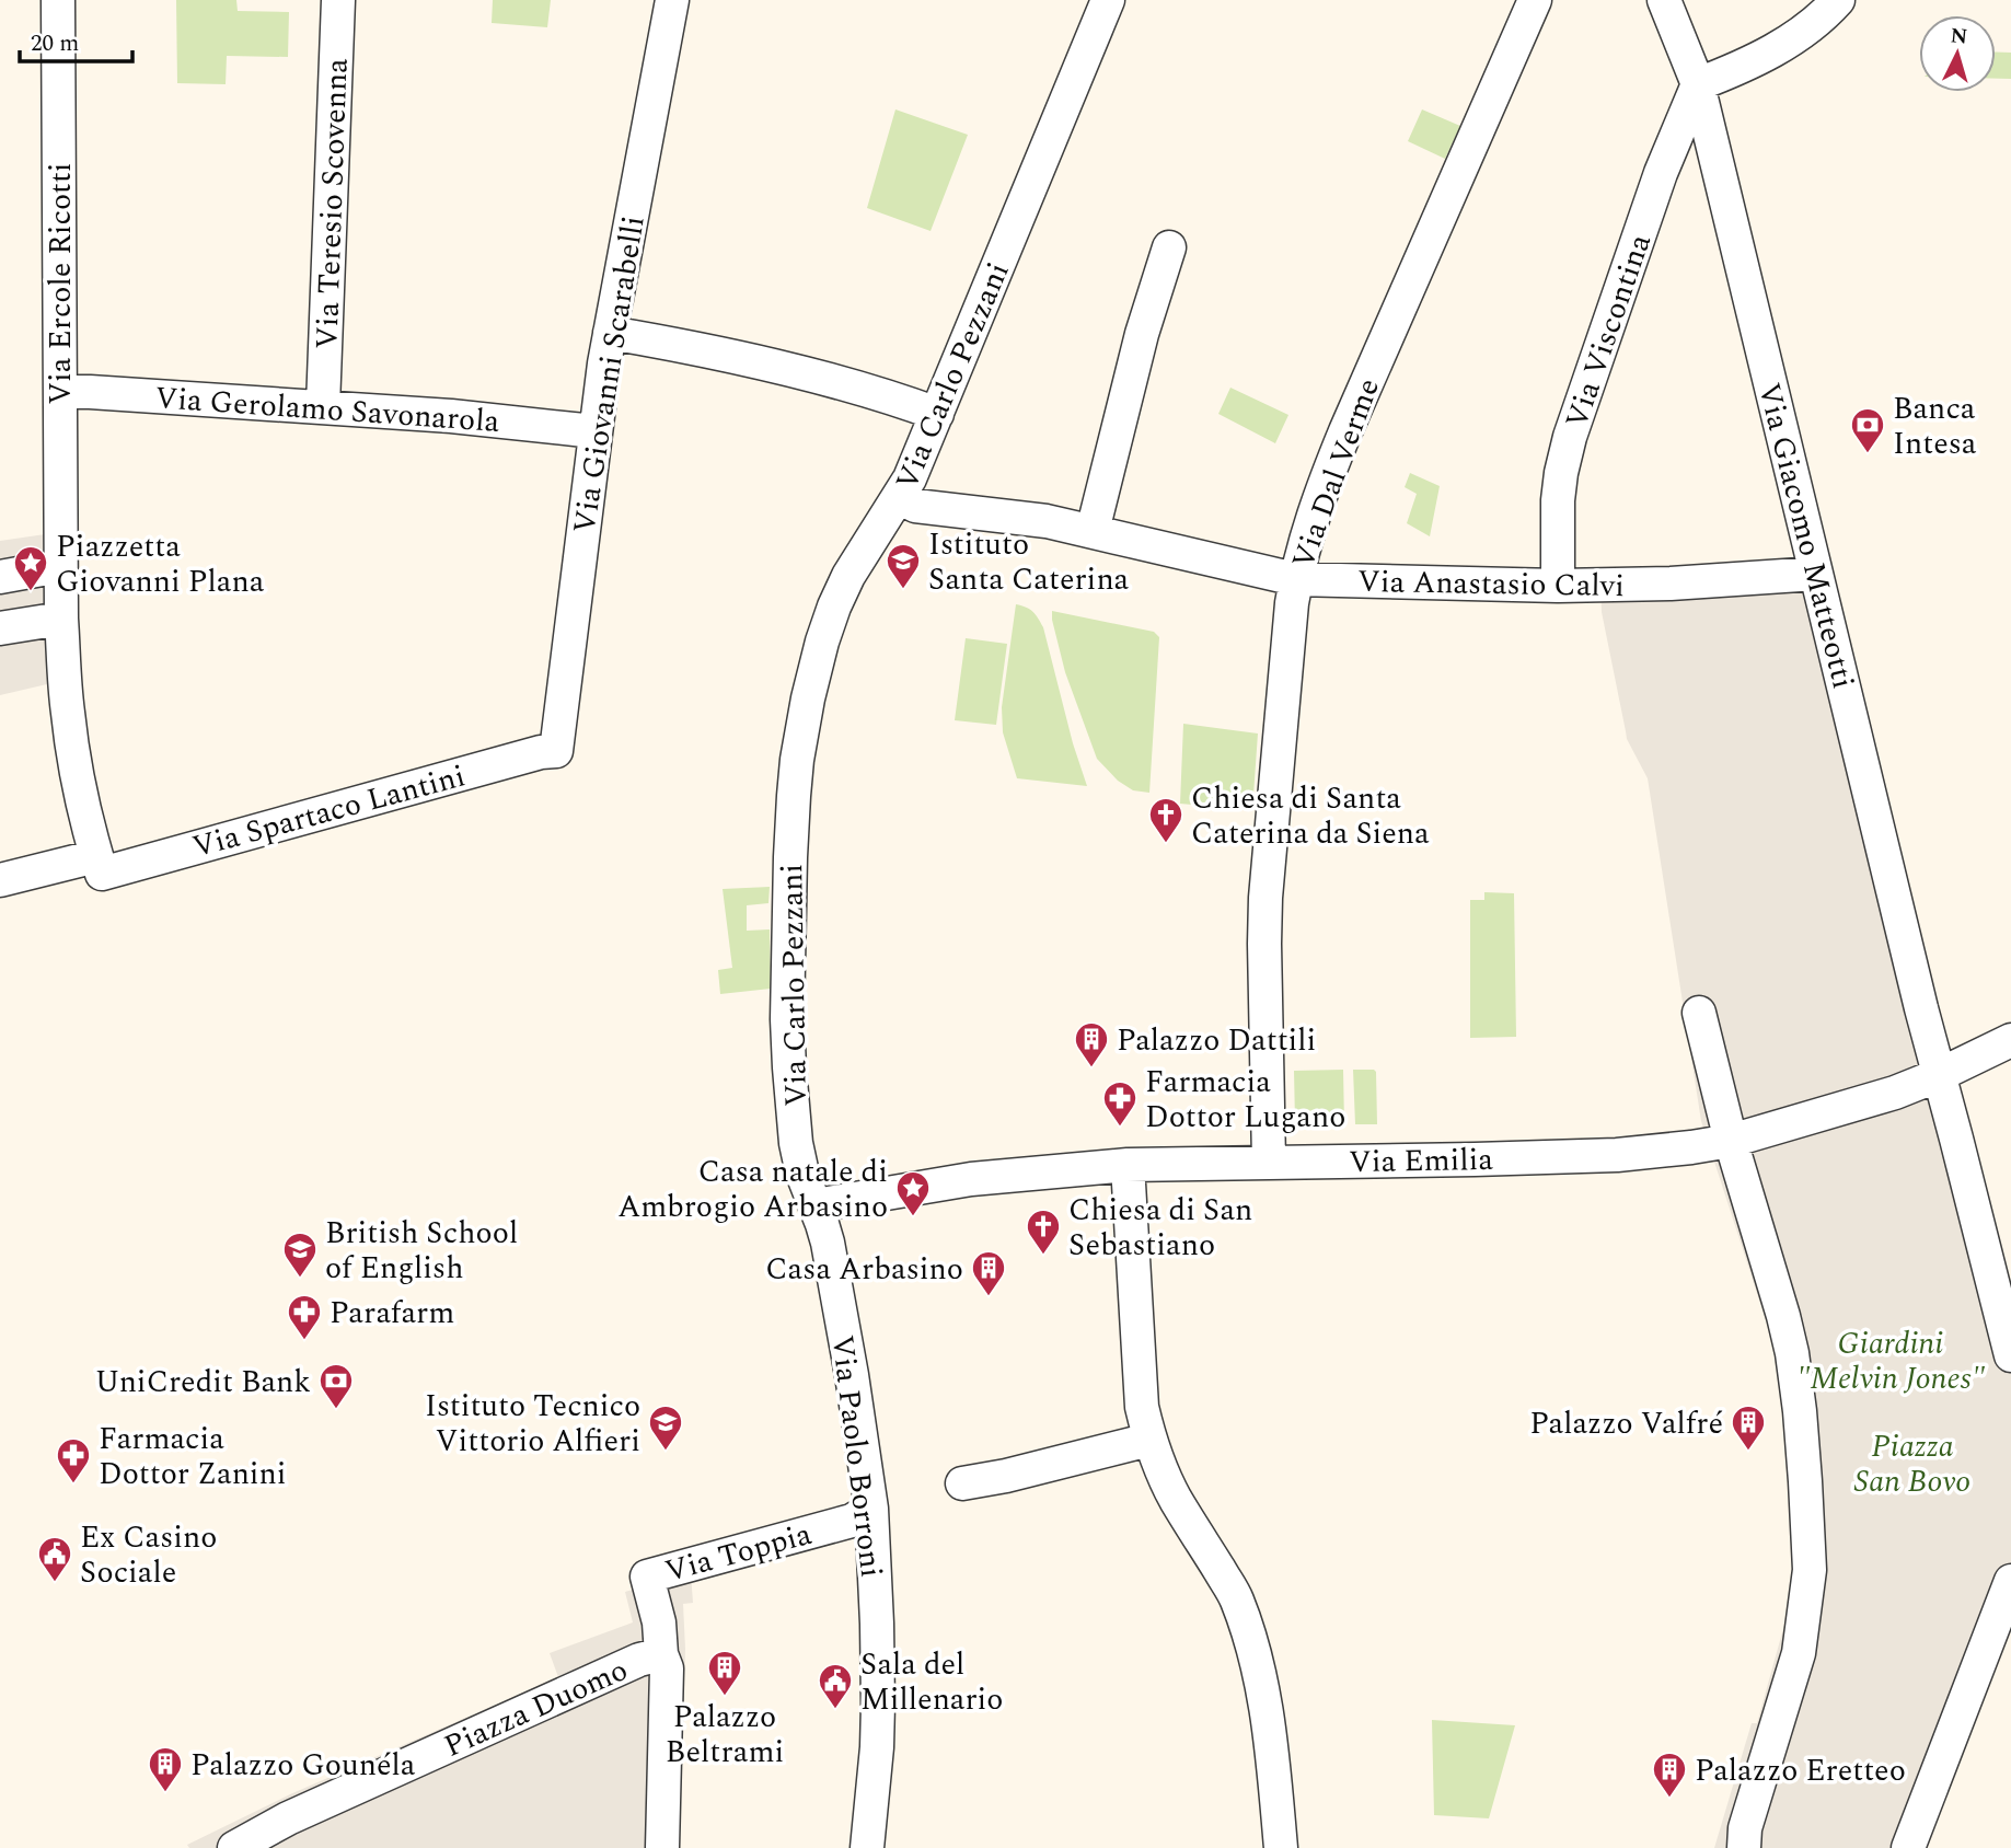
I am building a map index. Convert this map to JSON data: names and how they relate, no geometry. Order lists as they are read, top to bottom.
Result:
{
  "streets": {
    "street": [
      "Via Teresio Scovenna",
      "Via Ercole Ricotti",
      "Via Viscontina",
      "Via Giovanni Scarabelli",
      "Via Carlo Pezzani",
      "Via Gerolamo Savonarola",
      "Via Dal Verme",
      "Via Giacomo Matteotti",
      "Via Anastasio Calvi",
      "Via Spartaco Lantini",
      "Via Emilia",
      "Via Paolo Borroni",
      "Via Toppia",
      "Piazza Duomo"
    ]
  },
  "crossings": [
    ["Via Teresio Scovenna", "Via Gerolamo Savonarola"],
    ["Via Ercole Ricotti", "Via Gerolamo Savonarola"],
    ["Via Ercole Ricotti", "Via Spartaco Lantini"],
    ["Via Viscontina", "Via Giacomo Matteotti"],
    ["Via Viscontina", "Via Anastasio Calvi"],
    ["Via Giovanni Scarabelli", "Via Gerolamo Savonarola"],
    ["Via Giovanni Scarabelli", "Via Spartaco Lantini"],
    ["Via Carlo Pezzani", "Via Anastasio Calvi"],
    ["Via Carlo Pezzani", "Via Emilia"],
    ["Via Carlo Pezzani", "Via Paolo Borroni"],
    ["Via Dal Verme", "Via Anastasio Calvi"],
    ["Via Dal Verme", "Via Emilia"],
    ["Via Giacomo Matteotti", "Via Anastasio Calvi"],
    ["Via Giacomo Matteotti", "Via Emilia"],
    ["Via Emilia", "Via Paolo Borroni"],
    ["Via Paolo Borroni", "Via Toppia"],
    ["Via Toppia", "Piazza Duomo"]
  ],
  "parks": ["Giardini \"Melvin Jones\"", "Piazza San Bovo"],
  "places": {
    "bank": ["Banca Intesa", "UniCredit Bank"],
    "school or university": ["Istituto Santa Caterina", "British School of English", "Istituto Tecnico Vittorio Alfieri"],
    "place": ["Piazzetta Giovanni Plana", "Casa natale di Ambrogio Arbasino"],
    "church": ["Chiesa di Santa Caterina da Siena", "Chiesa di San Sebastiano"],
    "building": [
      "Palazzo Dattili",
      "Casa Arbasino",
      "Palazzo Valfré",
      "Palazzo Beltrami",
      "Palazzo Gounéla",
      "Palazzo Eretteo"
    ],
    "pharmacy": ["Farmacia Dottor Lugano", "Parafarm", "Farmacia Dottor Zanini"],
    "public building": ["Ex Casino Sociale", "Sala del Millenario"]
  },
  "scale_bar": "20 m",
  "north": "top"
}
